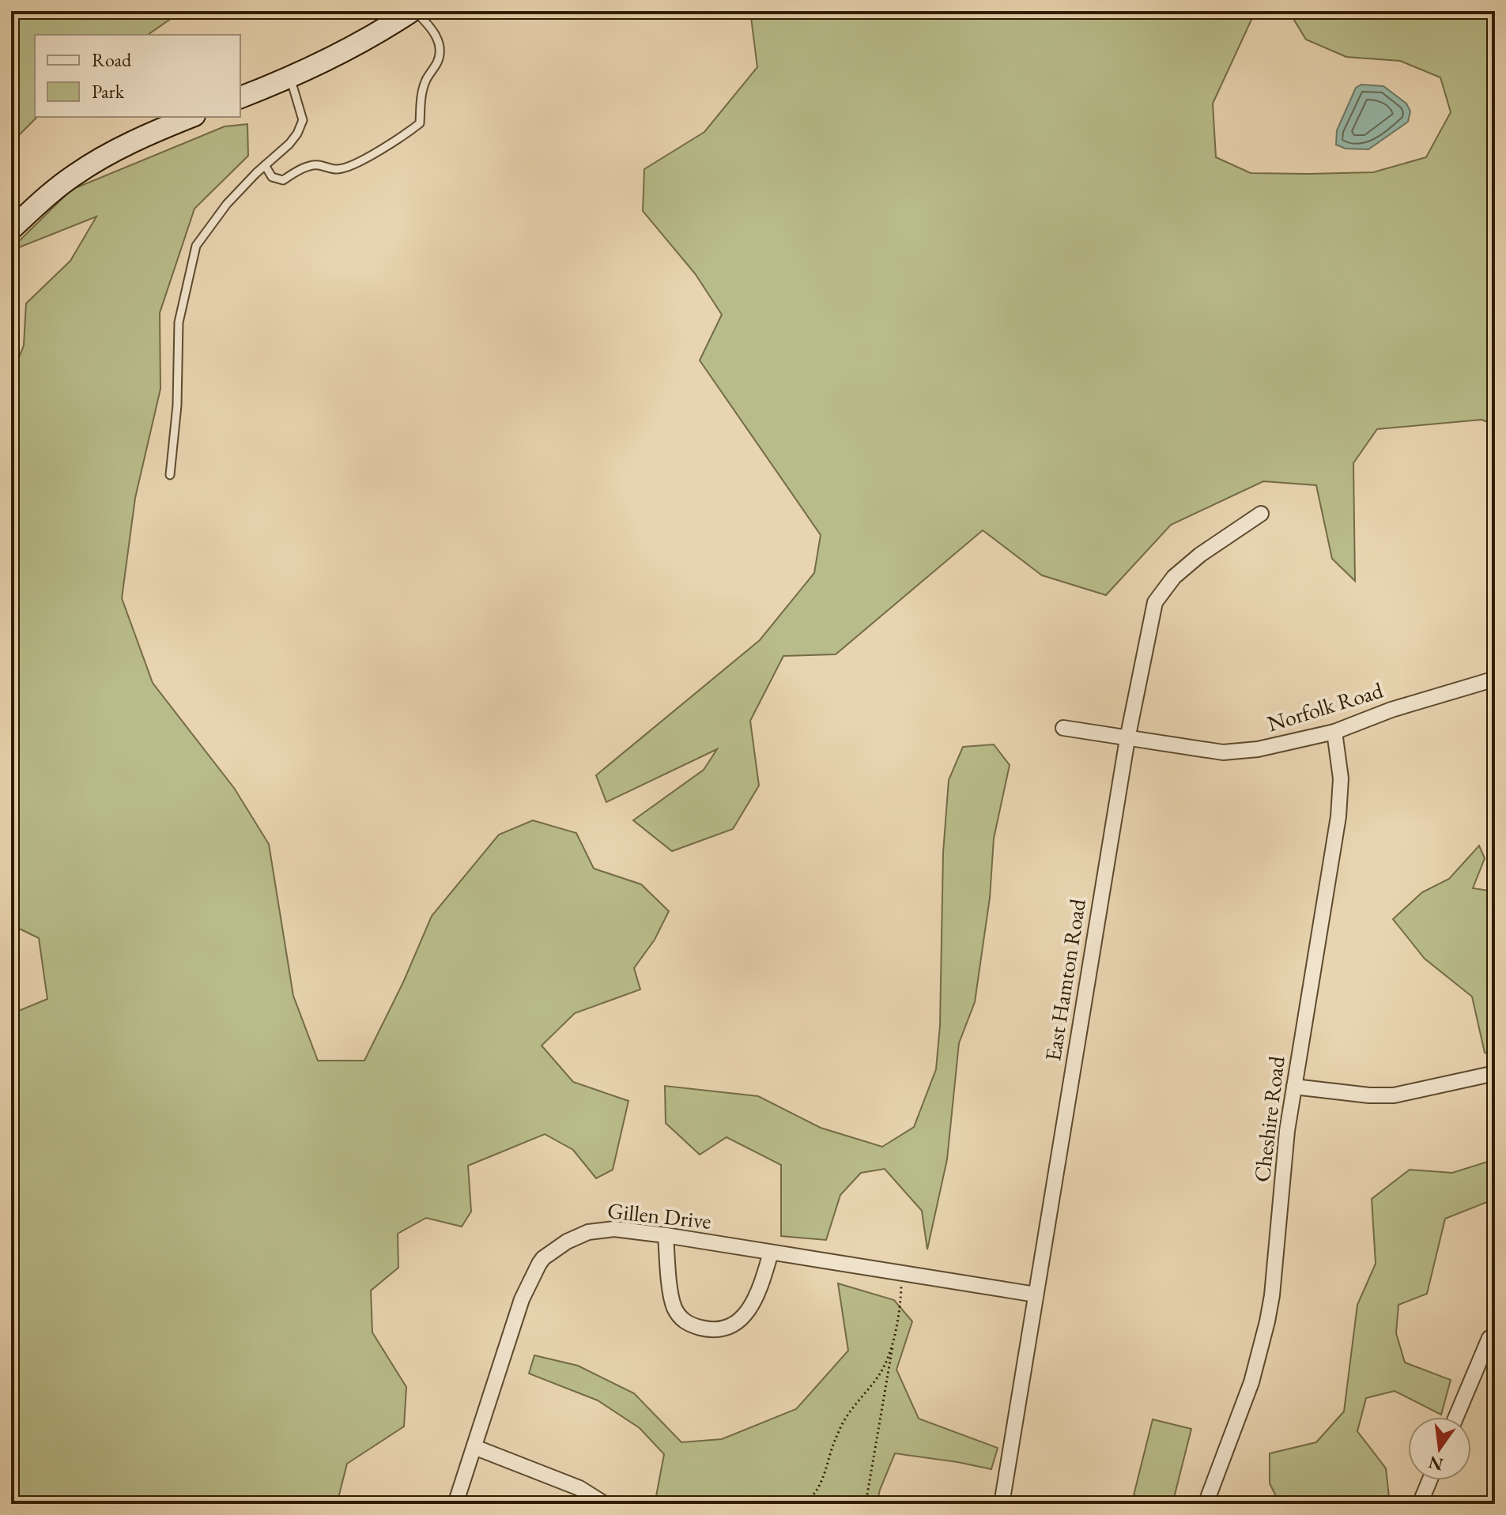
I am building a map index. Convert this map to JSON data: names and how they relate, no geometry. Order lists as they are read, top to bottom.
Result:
{
  "streets": {
    "street": [
      "Norfolk Road",
      "East Hamton Road",
      "Cheshire Road",
      "Gillen Drive"
    ]
  },
  "crossings": [
    ["Norfolk Road", "East Hamton Road"],
    ["Norfolk Road", "Cheshire Road"],
    ["East Hamton Road", "Gillen Drive"]
  ],
  "legend": ["Road", "Park"],
  "north": "bottom"
}
